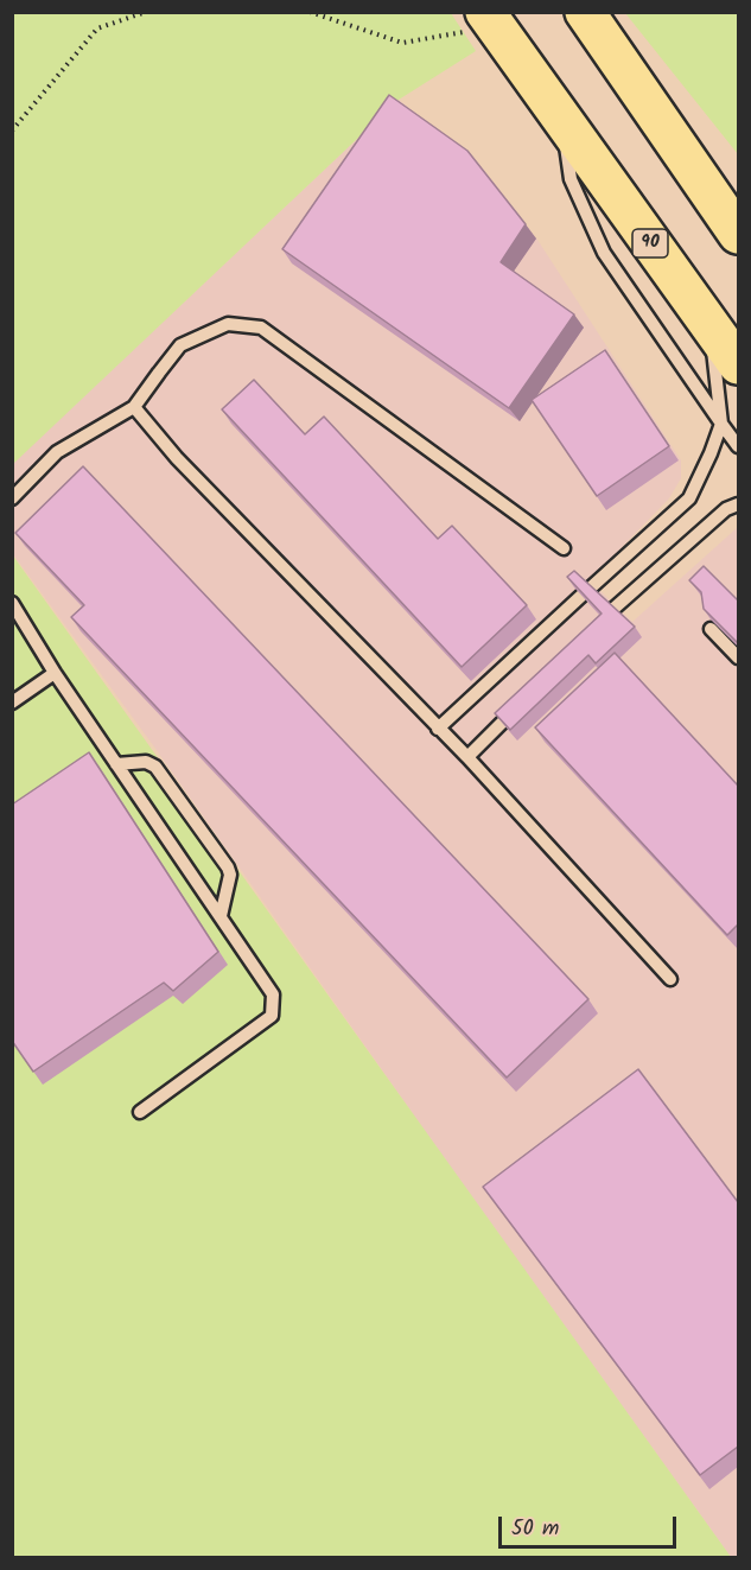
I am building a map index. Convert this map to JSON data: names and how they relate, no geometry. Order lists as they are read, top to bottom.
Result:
{
  "streets": {
    "highway": ["90"]
  },
  "scale_bar": "50 m"
}
